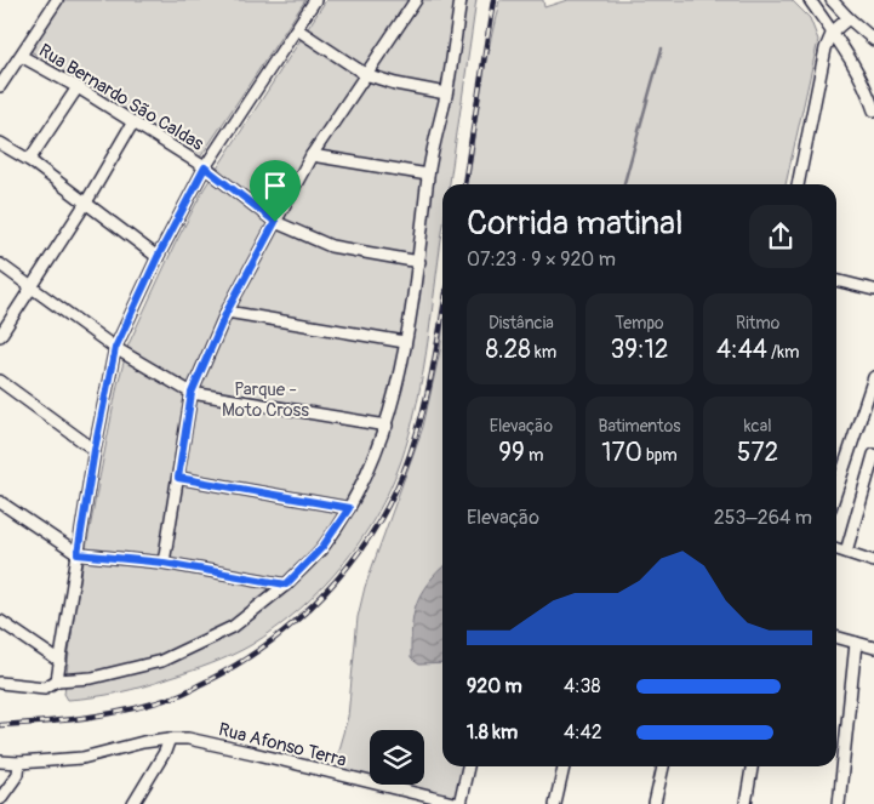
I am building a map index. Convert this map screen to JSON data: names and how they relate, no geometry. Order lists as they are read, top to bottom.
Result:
{
  "streets": {
    "street": ["Rua Bernardo São Caldas", "Rua Afonso Terra"]
  },
  "parks": ["Parque - Moto Cross"],
  "page": {
    "heading": ["Corrida matinal", "07:23 · 9 × 920 m"],
    "stats": [
      ["Distância", "8.28 km"],
      ["Tempo", "39:12"],
      ["Ritmo", "4:44 /km"],
      ["Elevação", "99 m"],
      ["Batimentos", "170 bpm"],
      ["kcal", "572"]
    ],
    "chart": ["Elevação", "253–264 m"],
    "list": [
      {
        "name": "920 m",
        "note": "4:38"
      },
      {
        "name": "1.8 km",
        "note": "4:42"
      }
    ]
  }
}
